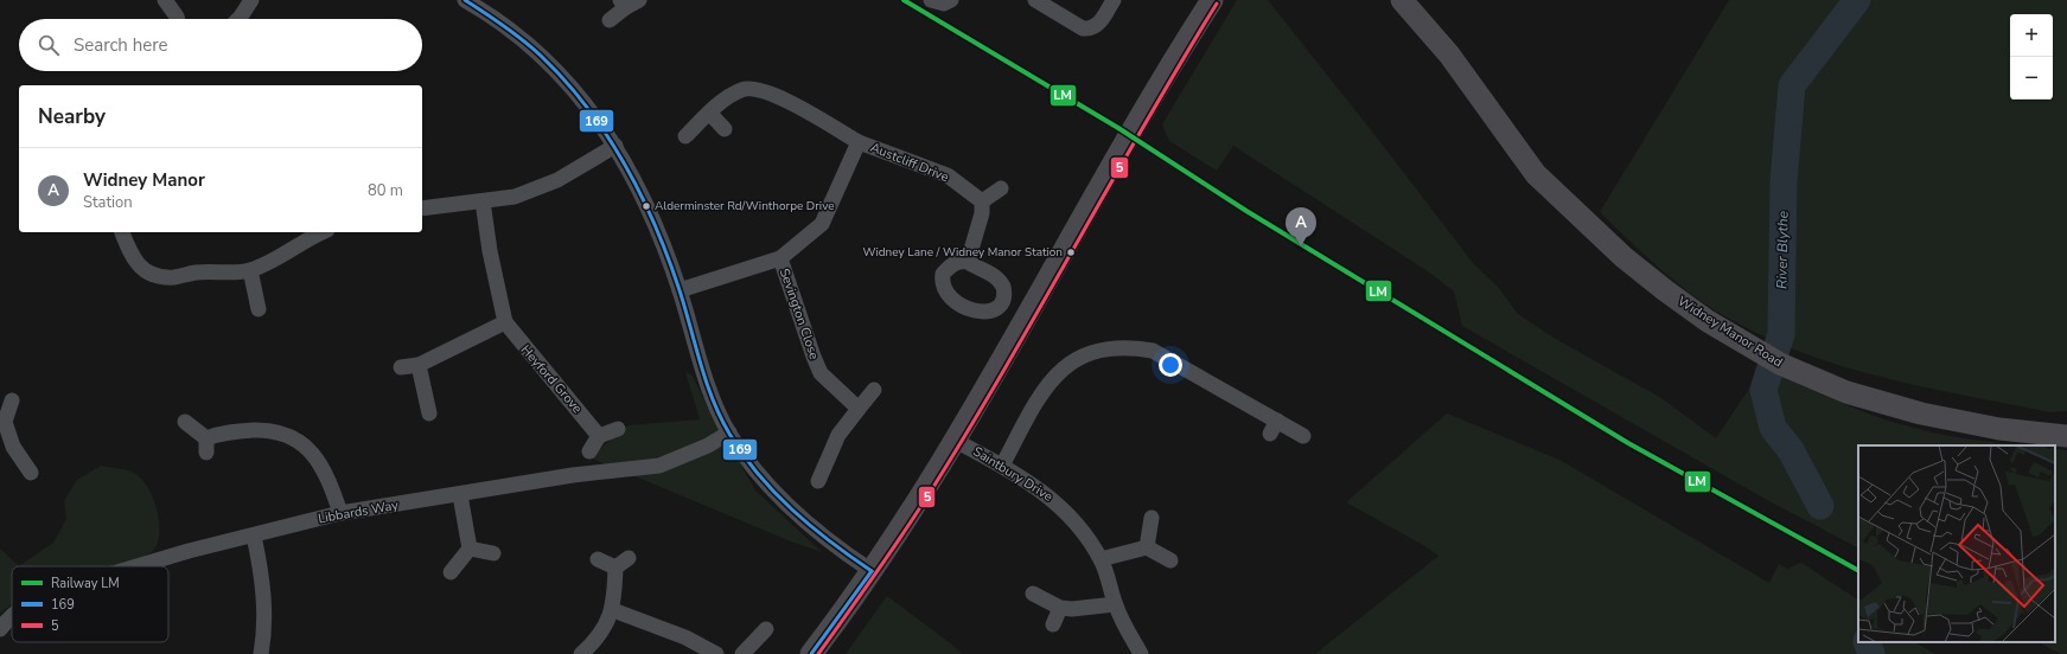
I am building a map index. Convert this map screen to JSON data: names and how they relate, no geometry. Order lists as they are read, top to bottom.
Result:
{
  "streets": {
    "street": [
      "Austcliff Drive",
      "Sevington Close",
      "Widney Manor Road",
      "Heyford Grove",
      "Saintbury Drive",
      "Libbards Way"
    ]
  },
  "water": ["River Blythe"],
  "places": ["Alderminster Rd/Winthorpe Drive", "Widney Lane / Widney Manor Station"],
  "lines": ["rail line LM", "transit line 169", "transit line 5"],
  "legend": ["Railway LM", "169", "5"],
  "page": {
    "map_buttons": ["+", "−"],
    "search": "Search here",
    "heading": "Nearby",
    "list": [
      {
        "mark": "A",
        "name": "Widney Manor",
        "note": "Station",
        "value": "80 m"
      }
    ],
    "pins": "A"
  }
}
